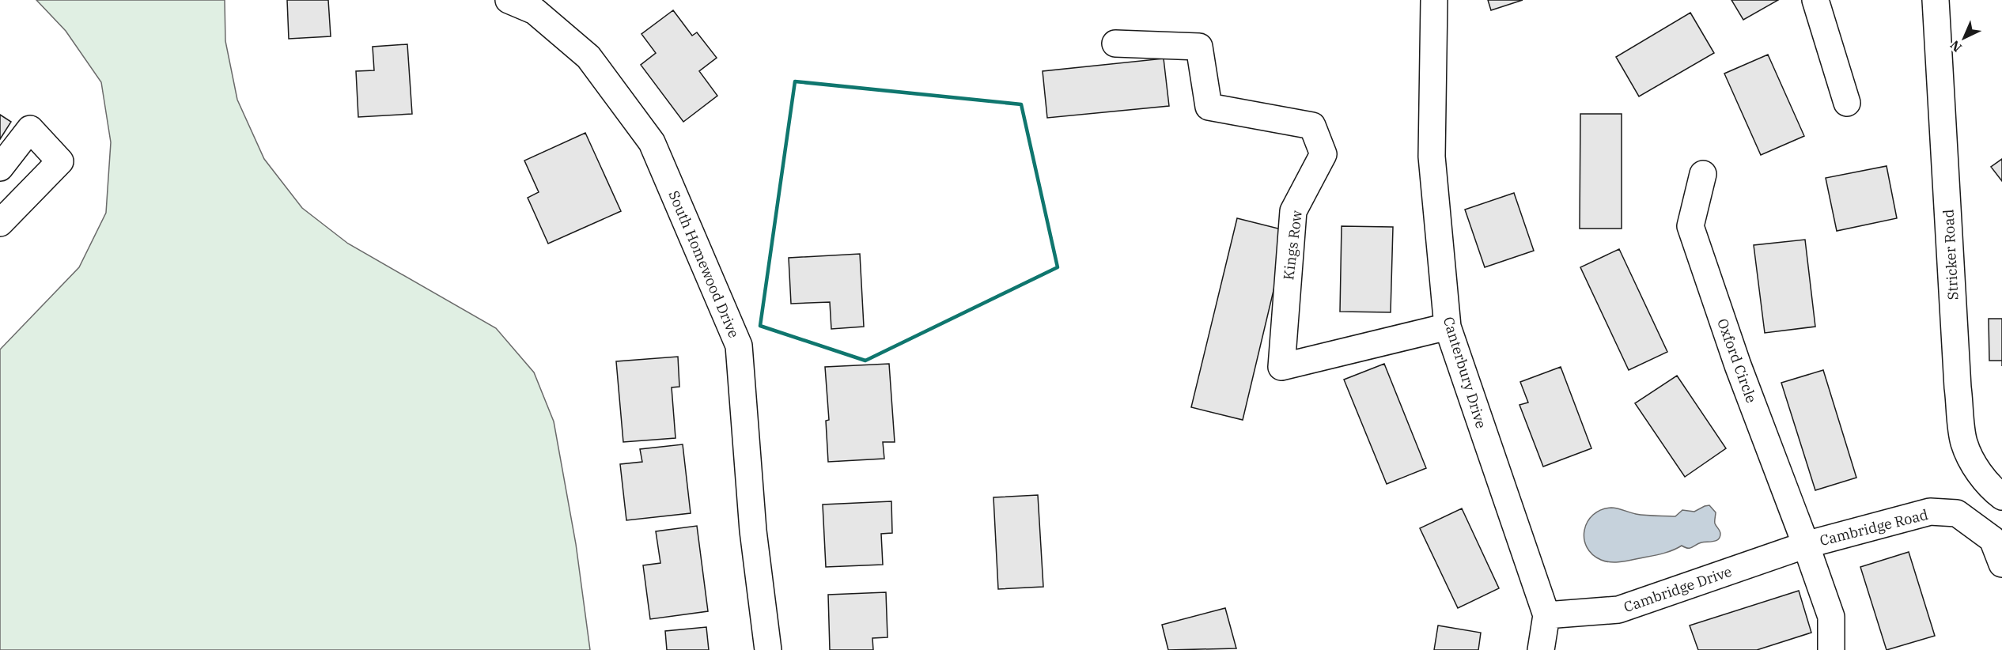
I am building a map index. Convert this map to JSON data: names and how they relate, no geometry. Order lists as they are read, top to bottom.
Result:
{
  "streets": {
    "street": [
      "Kings Row",
      "Stricker Road",
      "South Homewood Drive",
      "Oxford Circle",
      "Canterbury Drive",
      "Cambridge Road",
      "Cambridge Drive"
    ]
  },
  "crossings": [
    ["Kings Row", "Canterbury Drive"],
    ["Oxford Circle", "Cambridge Road"],
    ["Oxford Circle", "Cambridge Drive"],
    ["Canterbury Drive", "Cambridge Drive"],
    ["Cambridge Road", "Cambridge Drive"]
  ],
  "north": "bottom left"
}
